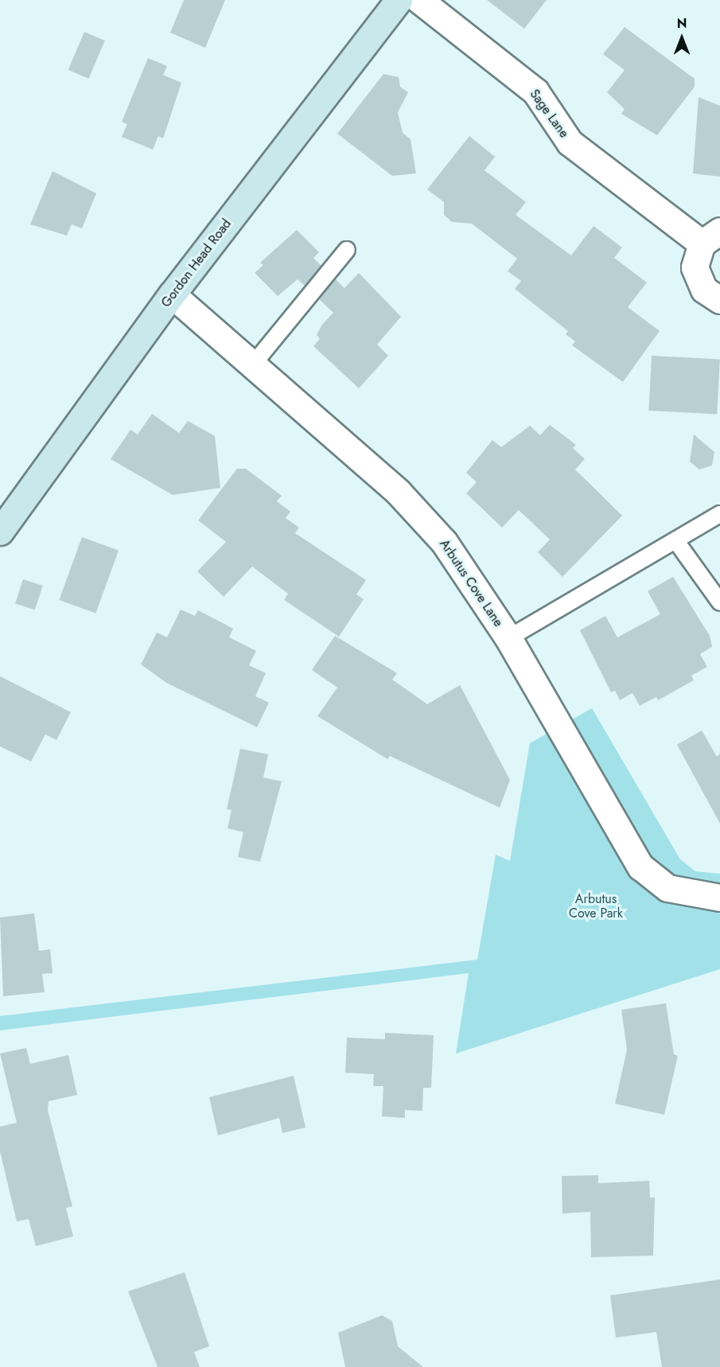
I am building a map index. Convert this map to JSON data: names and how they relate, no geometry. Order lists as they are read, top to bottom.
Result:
{
  "streets": {
    "main road": ["Gordon Head Road"],
    "street": ["Sage Lane", "Arbutus Cove Lane"]
  },
  "crossings": [
    ["Gordon Head Road", "Arbutus Cove Lane"]
  ],
  "parks": ["Arbutus Cove Park"],
  "north": "top"
}
